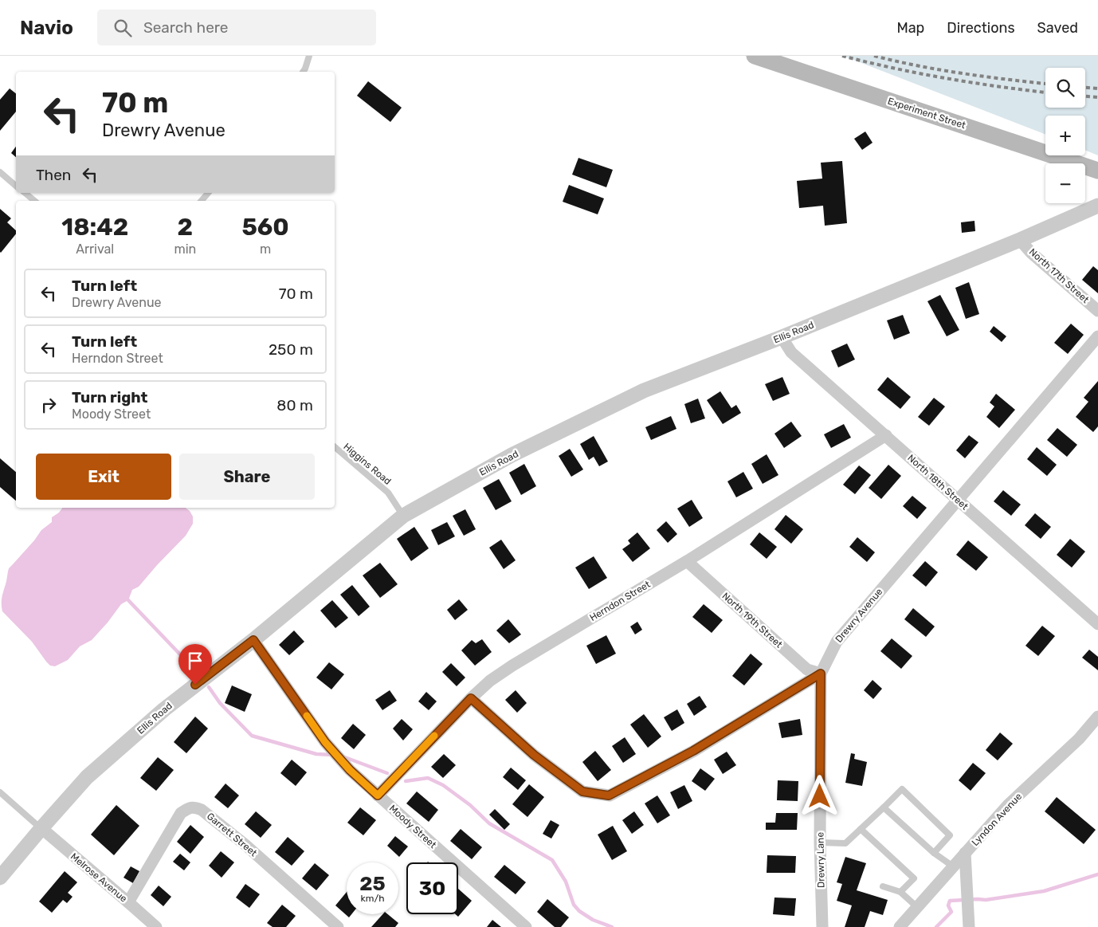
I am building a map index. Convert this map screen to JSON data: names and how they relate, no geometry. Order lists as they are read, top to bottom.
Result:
{
  "streets": {
    "main road": ["Experiment Street"],
    "street": [
      "North 17th Street",
      "Ellis Road",
      "North 18th Street",
      "Herndon Street",
      "Drewry Avenue",
      "North 19th Street",
      "Lyndon Avenue",
      "Moody Street",
      "Garrett Street",
      "Drewry Lane",
      "Melrose Avenue"
    ],
    "lane": ["Higgins Road"]
  },
  "crossings": [
    ["North 17th Street", "Ellis Road"],
    ["Ellis Road", "Higgins Road"],
    ["Ellis Road", "North 18th Street"],
    ["Ellis Road", "Moody Street"],
    ["Ellis Road", "Melrose Avenue"],
    ["North 18th Street", "Herndon Street"],
    ["North 18th Street", "Drewry Avenue"],
    ["Herndon Street", "North 19th Street"],
    ["Herndon Street", "Moody Street"],
    ["Drewry Avenue", "North 19th Street"],
    ["Drewry Avenue", "Drewry Lane"],
    ["North 19th Street", "Drewry Lane"],
    ["Garrett Street", "Melrose Avenue"]
  ],
  "page": {
    "header": "Navio",
    "search": "Search here",
    "nav": ["Map", "Directions", "Saved"],
    "map_buttons": ["+", "−"],
    "turn": ["70 m", "Drewry Avenue"],
    "then": "Then",
    "eta": [
      "18:42",
      "Arrival",
      "2",
      "min",
      "560",
      "m"
    ],
    "list": [
      {
        "name": "Turn left",
        "note": "Drewry Avenue",
        "value": "70 m"
      },
      {
        "name": "Turn left",
        "note": "Herndon Street",
        "value": "250 m"
      },
      {
        "name": "Turn right",
        "note": "Moody Street",
        "value": "80 m"
      }
    ],
    "buttons": ["Exit", "Share"],
    "speed": "25 km/h",
    "limit": "30"
  }
}
